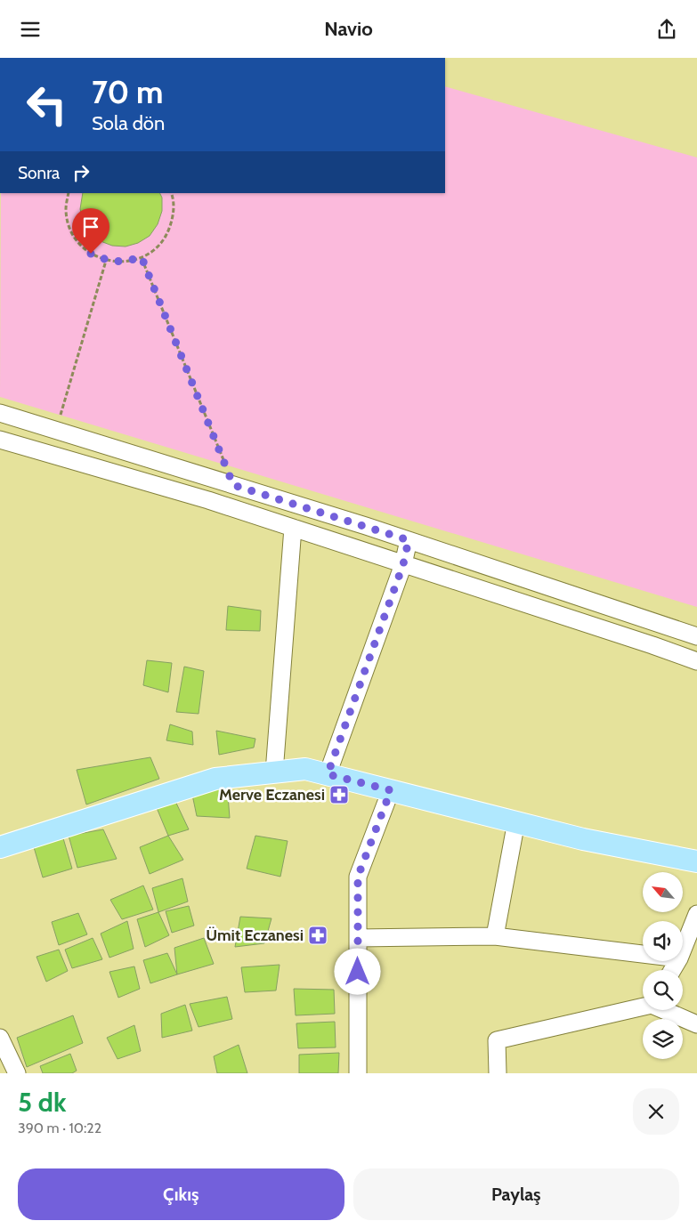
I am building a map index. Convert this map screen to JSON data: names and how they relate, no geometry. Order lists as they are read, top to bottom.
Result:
{
  "places": {
    "pharmacy": ["Merve Eczanesi", "Ümit Eczanesi"]
  },
  "north": "top left",
  "page": {
    "header": "Navio",
    "turn": ["70 m", "Sola dön"],
    "then": "Sonra",
    "heading": ["5 dk", "390 m · 10:22"],
    "buttons": ["Çıkış", "Paylaş"]
  }
}
